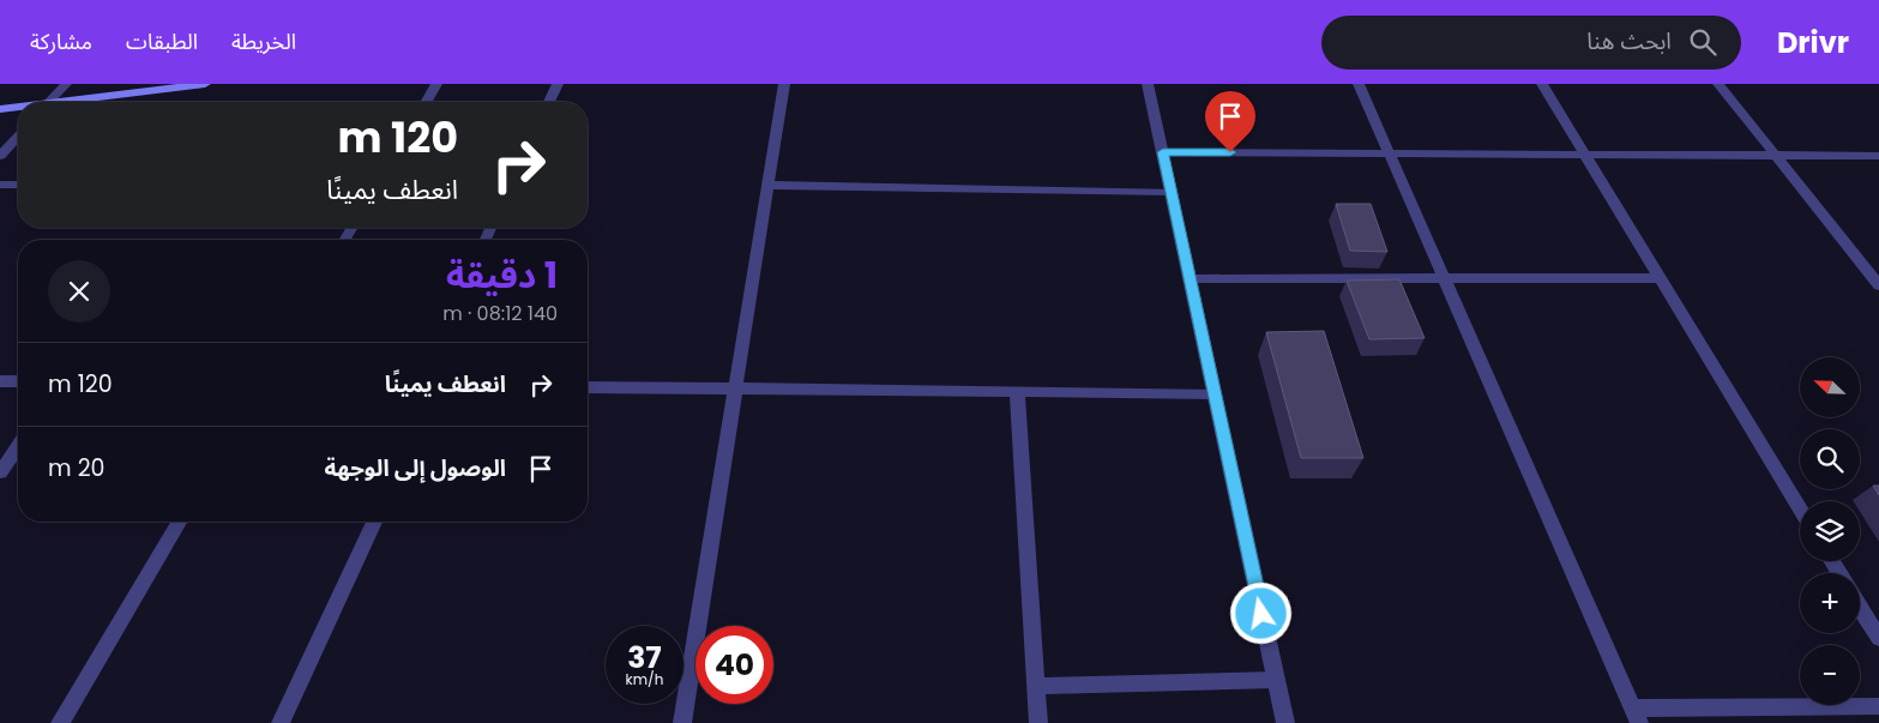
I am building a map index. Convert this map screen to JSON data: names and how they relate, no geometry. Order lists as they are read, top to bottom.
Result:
{
  "north": "top left",
  "page": {
    "header": "Drivr",
    "search": "ابحث هنا",
    "nav": ["الخريطة", "الطبقات", "مشاركة"],
    "turn": ["120 m", "انعطف يمينًا"],
    "heading": ["1 دقيقة", "140 m · 08:12"],
    "list": [
      {
        "name": "انعطف يمينًا",
        "value": "120 m"
      },
      {
        "name": "الوصول إلى الوجهة",
        "value": "20 m"
      }
    ],
    "map_buttons": ["+", "−"],
    "speed": "37 km/h",
    "limit": "40"
  }
}
